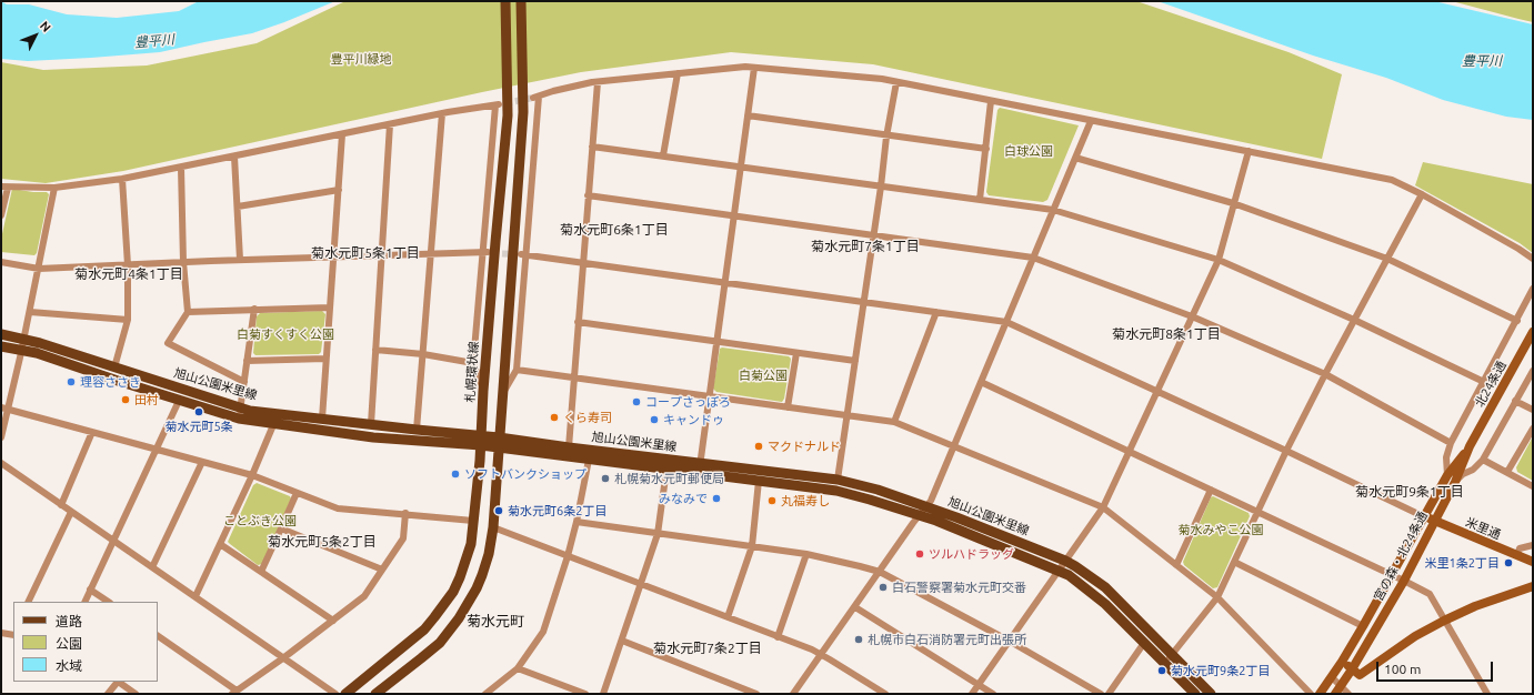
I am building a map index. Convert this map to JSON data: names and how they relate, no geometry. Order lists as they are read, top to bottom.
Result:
{
  "streets": {
    "main road": ["札幌環状線", "旭山公園米里線"],
    "street": ["北24条通", "米里通", "宮の森・北24条通"]
  },
  "crossings": [
    ["札幌環状線", "旭山公園米里線"],
    ["北24条通", "宮の森・北24条通"],
    ["米里通", "宮の森・北24条通"]
  ],
  "districts": [
    "菊水元町6条1丁目",
    "菊水元町7条1丁目",
    "菊水元町5条1丁目",
    "菊水元町4条1丁目",
    "菊水元町8条1丁目",
    "菊水元町9条1丁目",
    "菊水元町5条2丁目",
    "菊水元町",
    "菊水元町7条2丁目"
  ],
  "water": ["豊平川"],
  "parks": [
    "豊平川緑地",
    "白球公園",
    "白菊すくすく公園",
    "白菊公園",
    "ことぶき公園",
    "菊水みやこ公園"
  ],
  "places": [
    "理容ささき",
    "田村",
    "コープさっぽろ",
    "菊水元町5条",
    "くら寿司",
    "キャンドゥ",
    "マクドナルド",
    "ソフトバンクショップ",
    "札幌菊水元町郵便局",
    "みなみで",
    "丸福寿し",
    "菊水元町6条2丁目",
    "ツルハドラッグ",
    "米里1条2丁目",
    "白石警察署菊水元町交番",
    "札幌市白石消防署元町出張所",
    "菊水元町9条2丁目"
  ],
  "legend": ["道路", "公園", "水域"],
  "scale_bar": "100 m",
  "north": "top right"
}
